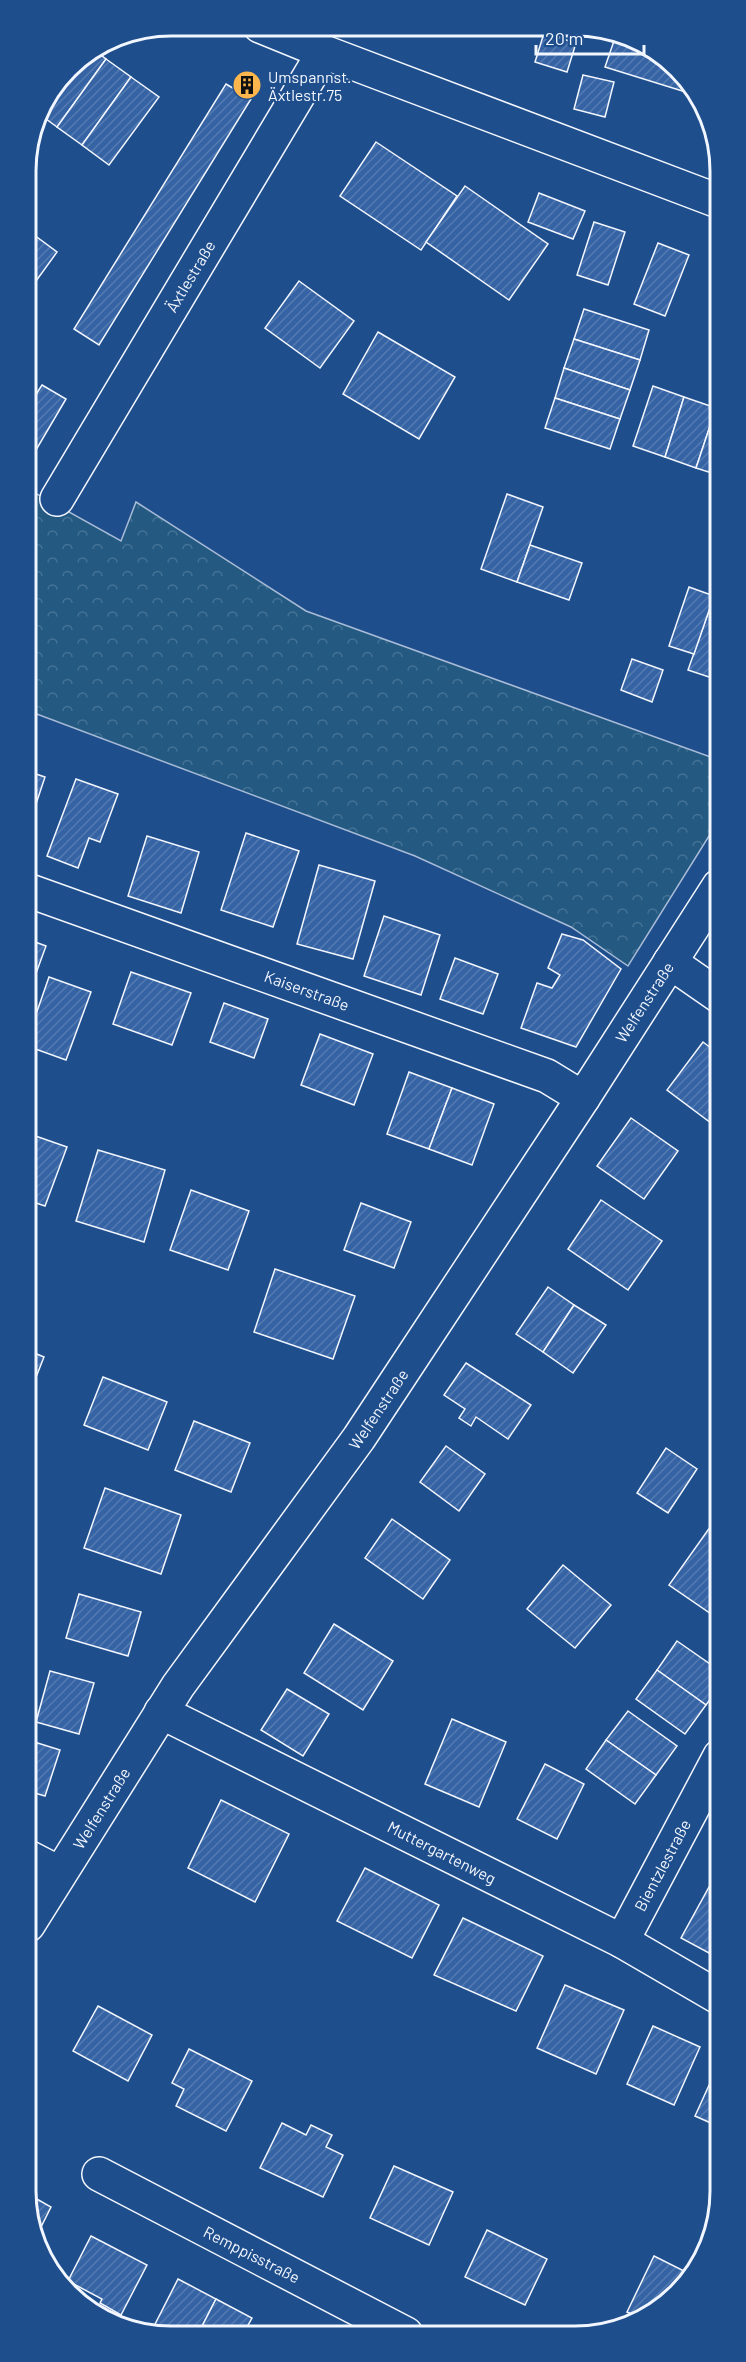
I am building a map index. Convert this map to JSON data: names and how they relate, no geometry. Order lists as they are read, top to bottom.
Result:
{
  "streets": {
    "street": [
      "Äxtlestraße",
      "Kaiserstraße",
      "Welfenstraße",
      "Muttergartenweg",
      "Bientzlestraße",
      "Remppisstraße"
    ]
  },
  "crossings": [
    ["Kaiserstraße", "Welfenstraße"],
    ["Welfenstraße", "Muttergartenweg"],
    ["Muttergartenweg", "Bientzlestraße"]
  ],
  "places": {
    "building": ["Umspannst. Äxtlestr.75"]
  },
  "scale_bar": "20 m"
}
